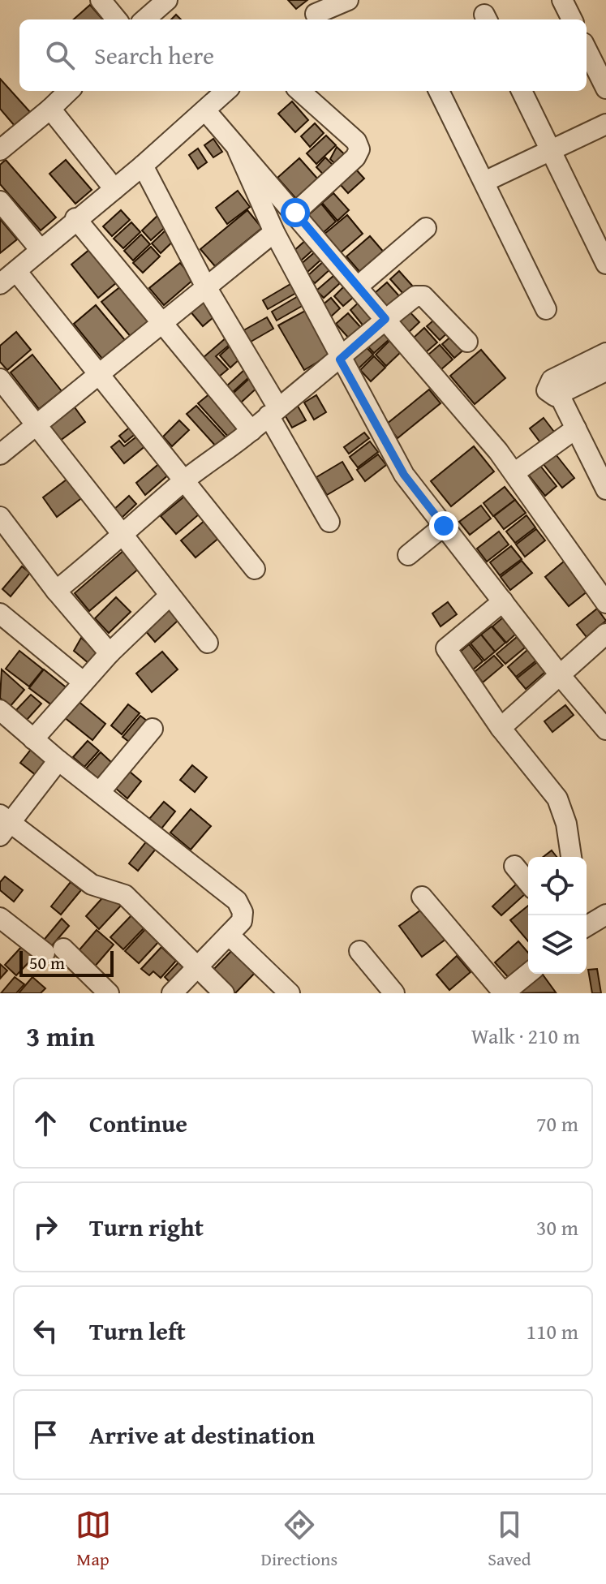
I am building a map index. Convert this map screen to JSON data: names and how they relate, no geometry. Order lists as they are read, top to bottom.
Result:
{
  "scale_bar": "50 m",
  "page": {
    "search": "Search here",
    "scale": "50 m",
    "heading": ["3 min", "Walk · 210 m"],
    "list": [
      ["Continue", "70 m"],
      ["Turn right", "30 m"],
      ["Turn left", "110 m"],
      "Arrive at destination"
    ],
    "nav": ["Map", "Directions", "Saved"]
  }
}
